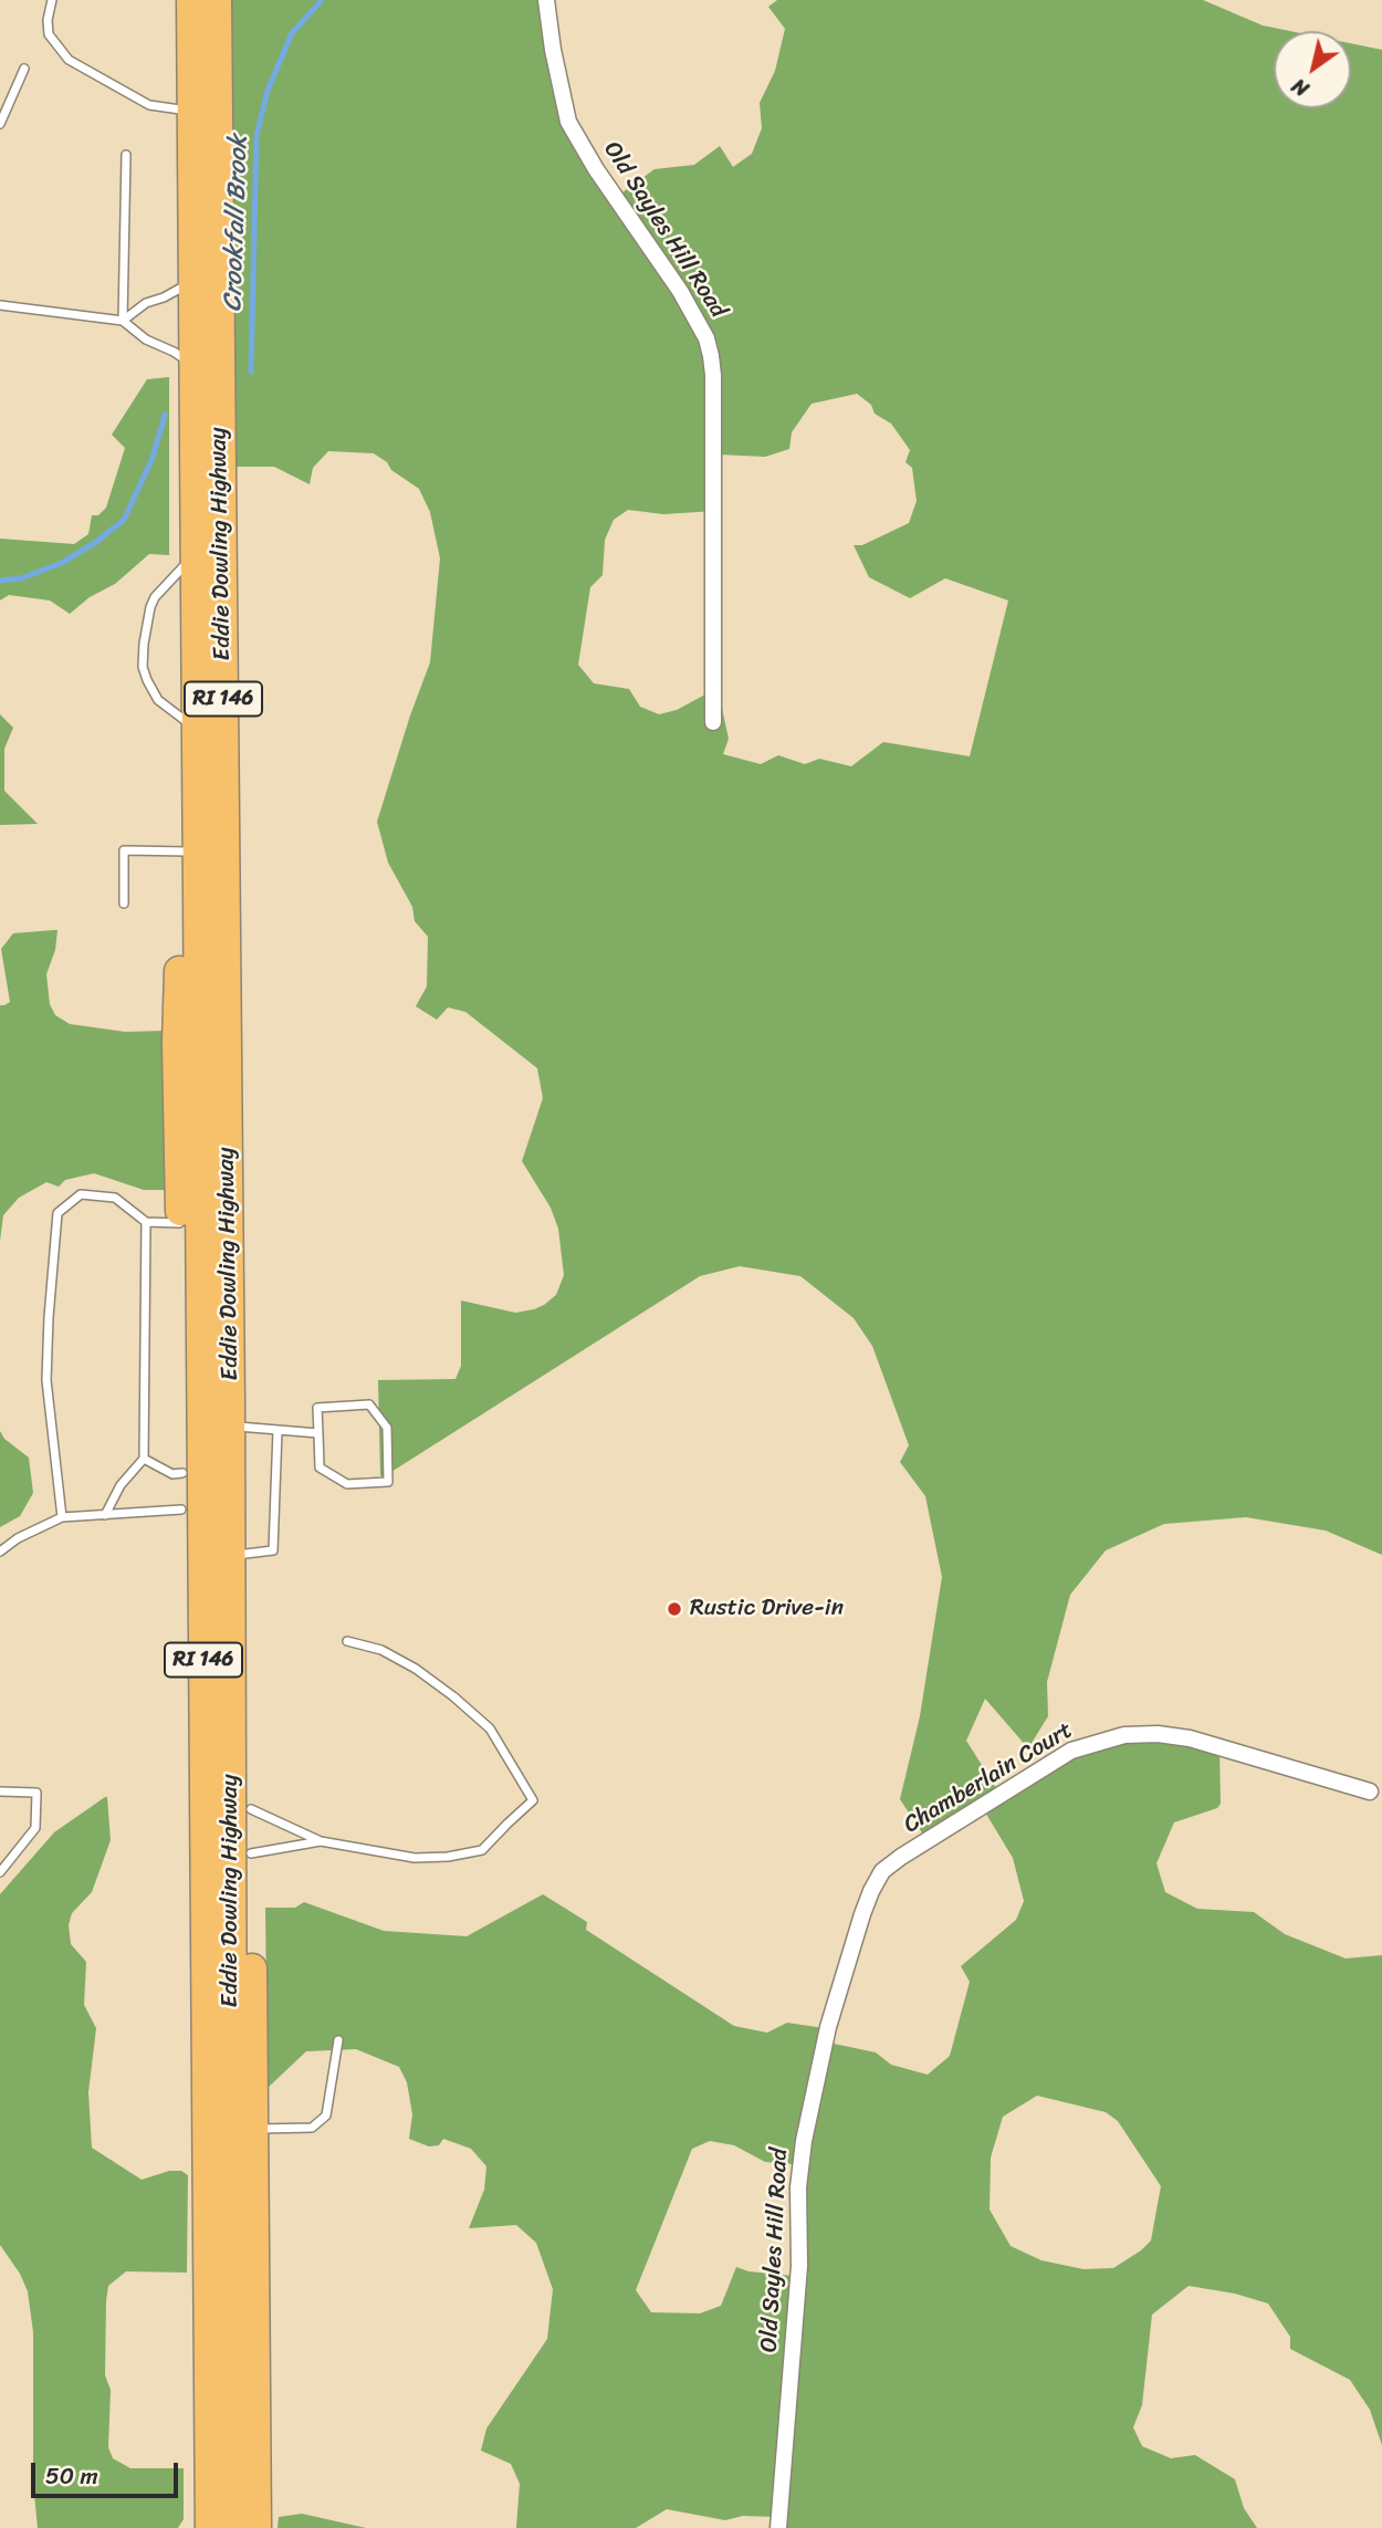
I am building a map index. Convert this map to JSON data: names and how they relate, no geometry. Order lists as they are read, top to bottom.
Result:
{
  "streets": {
    "highway": ["Eddie Dowling Highway", "RI 146"],
    "street": ["Old Sayles Hill Road", "Chamberlain Court"]
  },
  "crossings": [
    ["Old Sayles Hill Road", "Chamberlain Court"]
  ],
  "water": ["Crookfall Brook"],
  "places": ["Rustic Drive-in"],
  "scale_bar": "50 m",
  "north": "bottom left"
}
